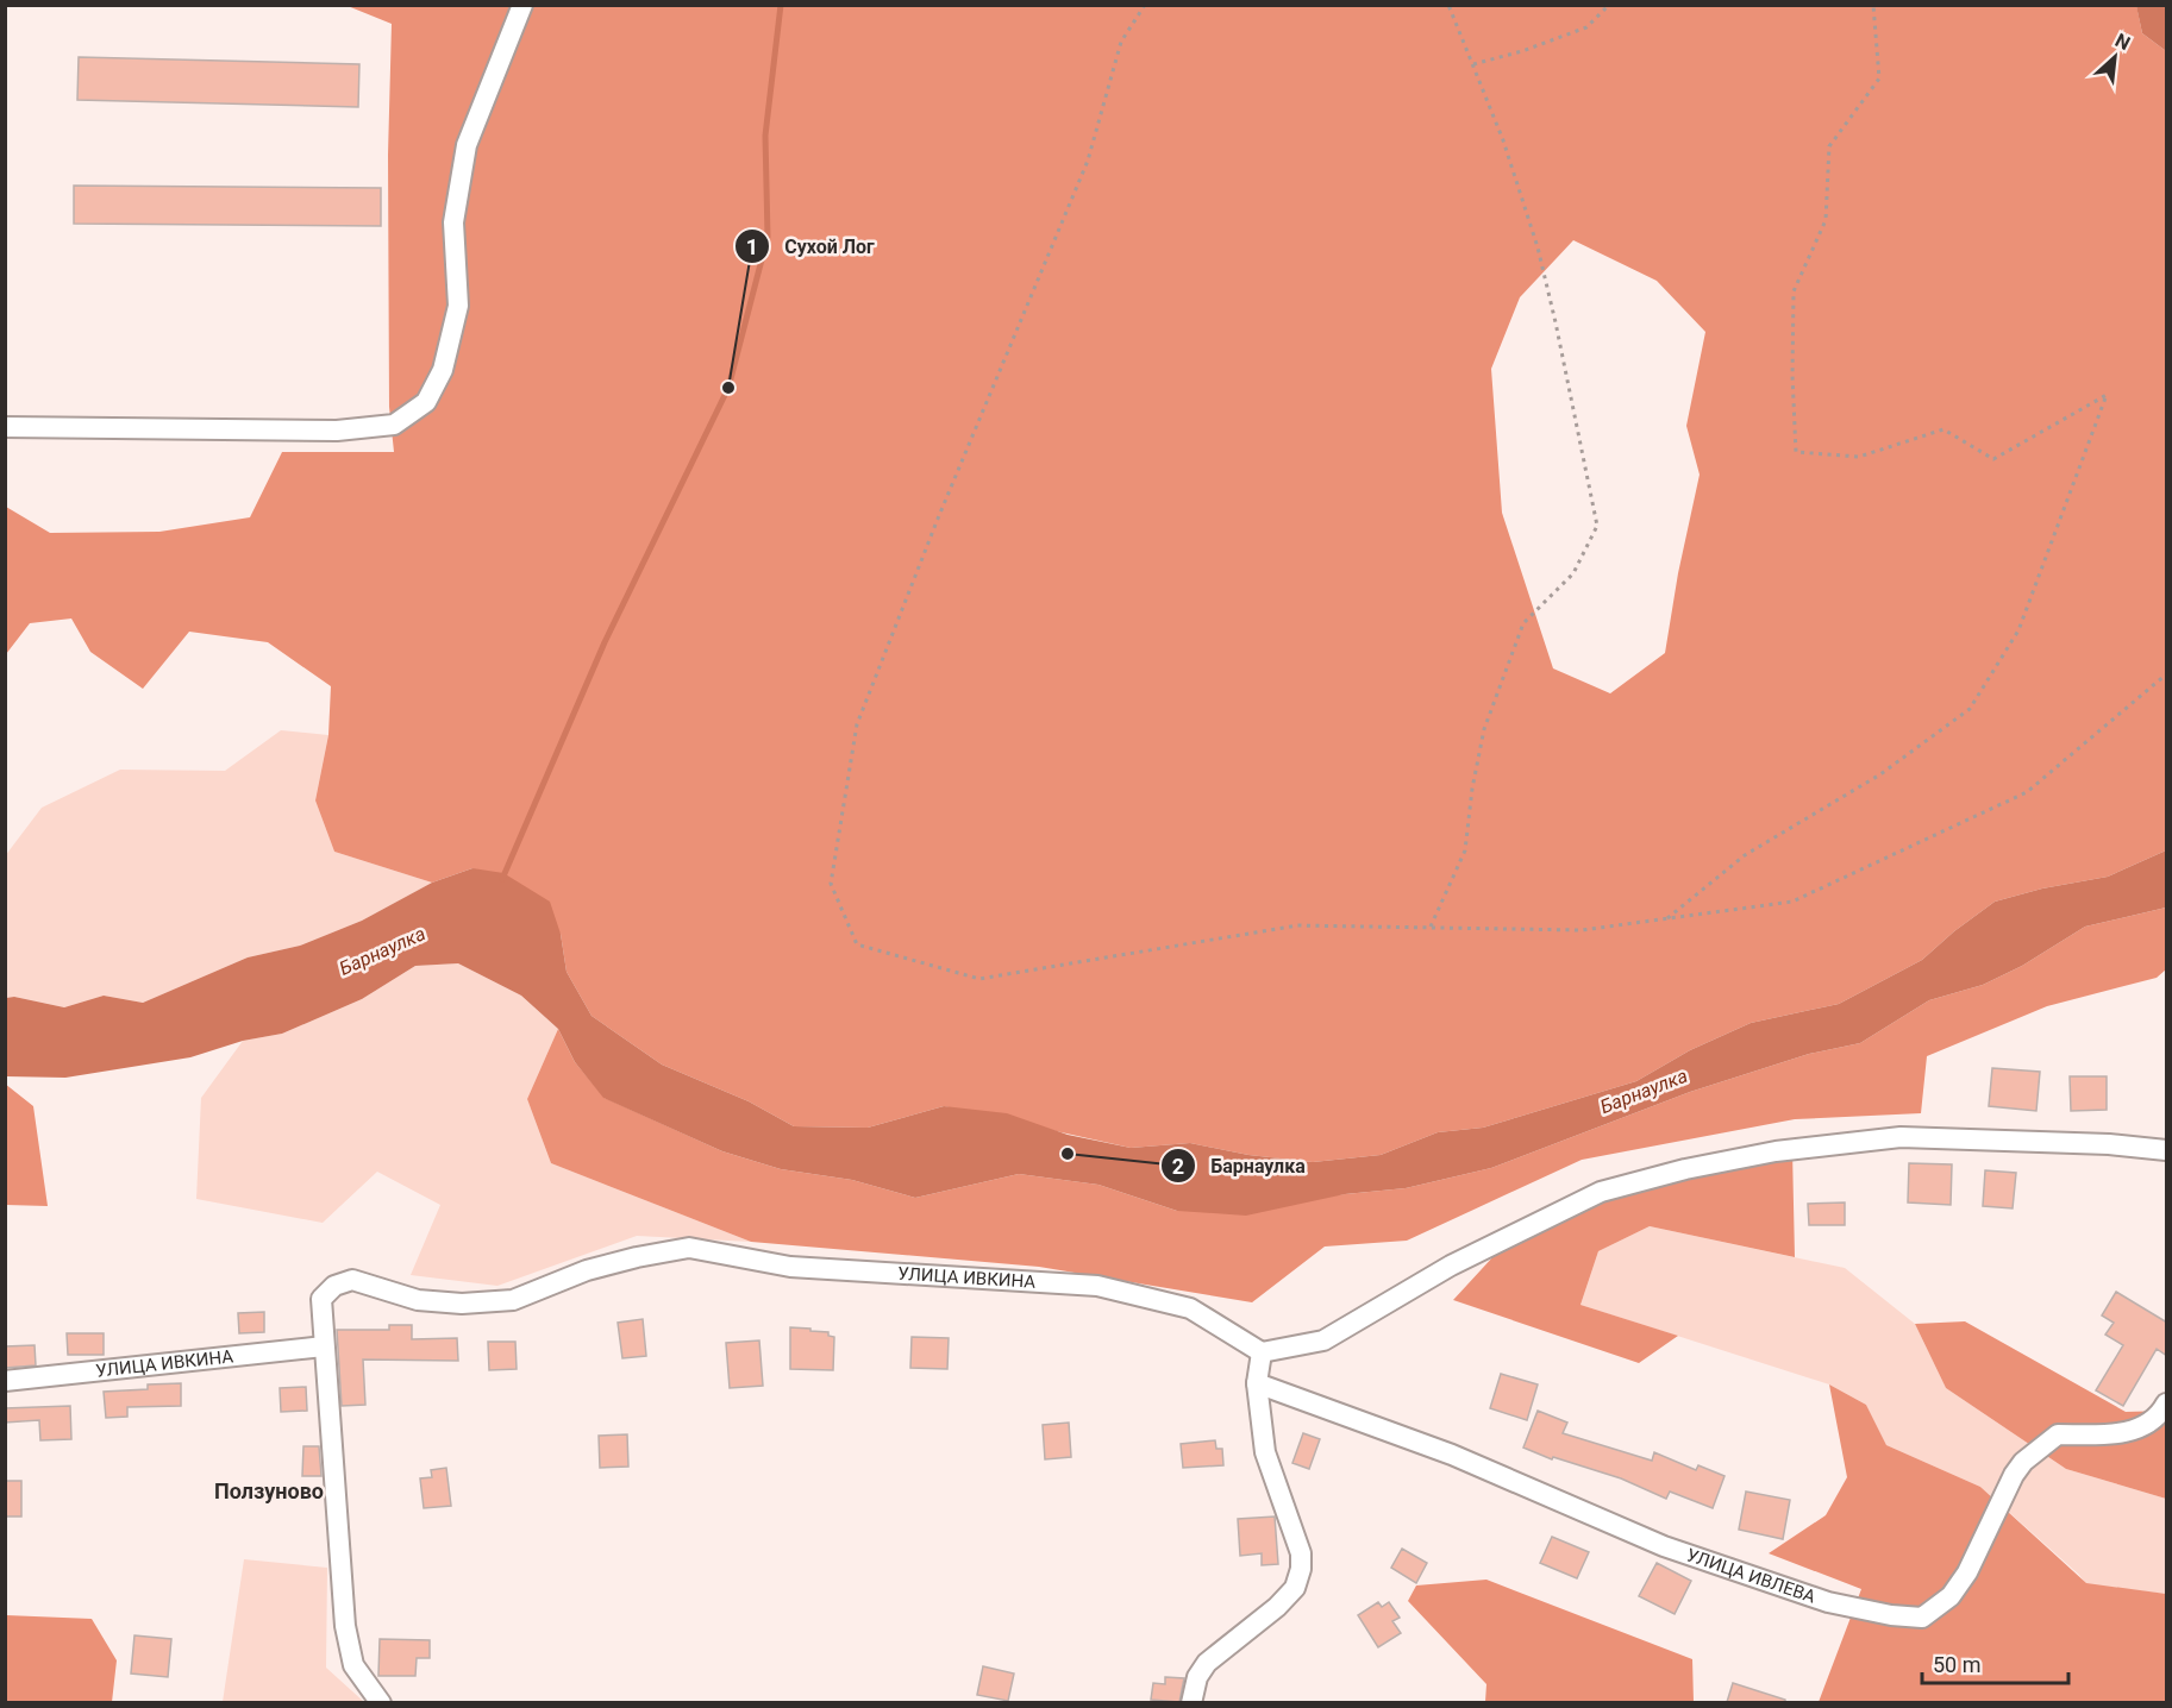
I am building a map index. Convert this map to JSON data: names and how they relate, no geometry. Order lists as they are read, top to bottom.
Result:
{
  "streets": {
    "street": ["УЛИЦА ИВКИНА", "УЛИЦА ИВЛЕВА"]
  },
  "districts": ["Ползуново"],
  "water": ["Барнаулка"],
  "places": ["Сухой Лог", "Барнаулка"],
  "scale_bar": "50 m",
  "north": "top right"
}
